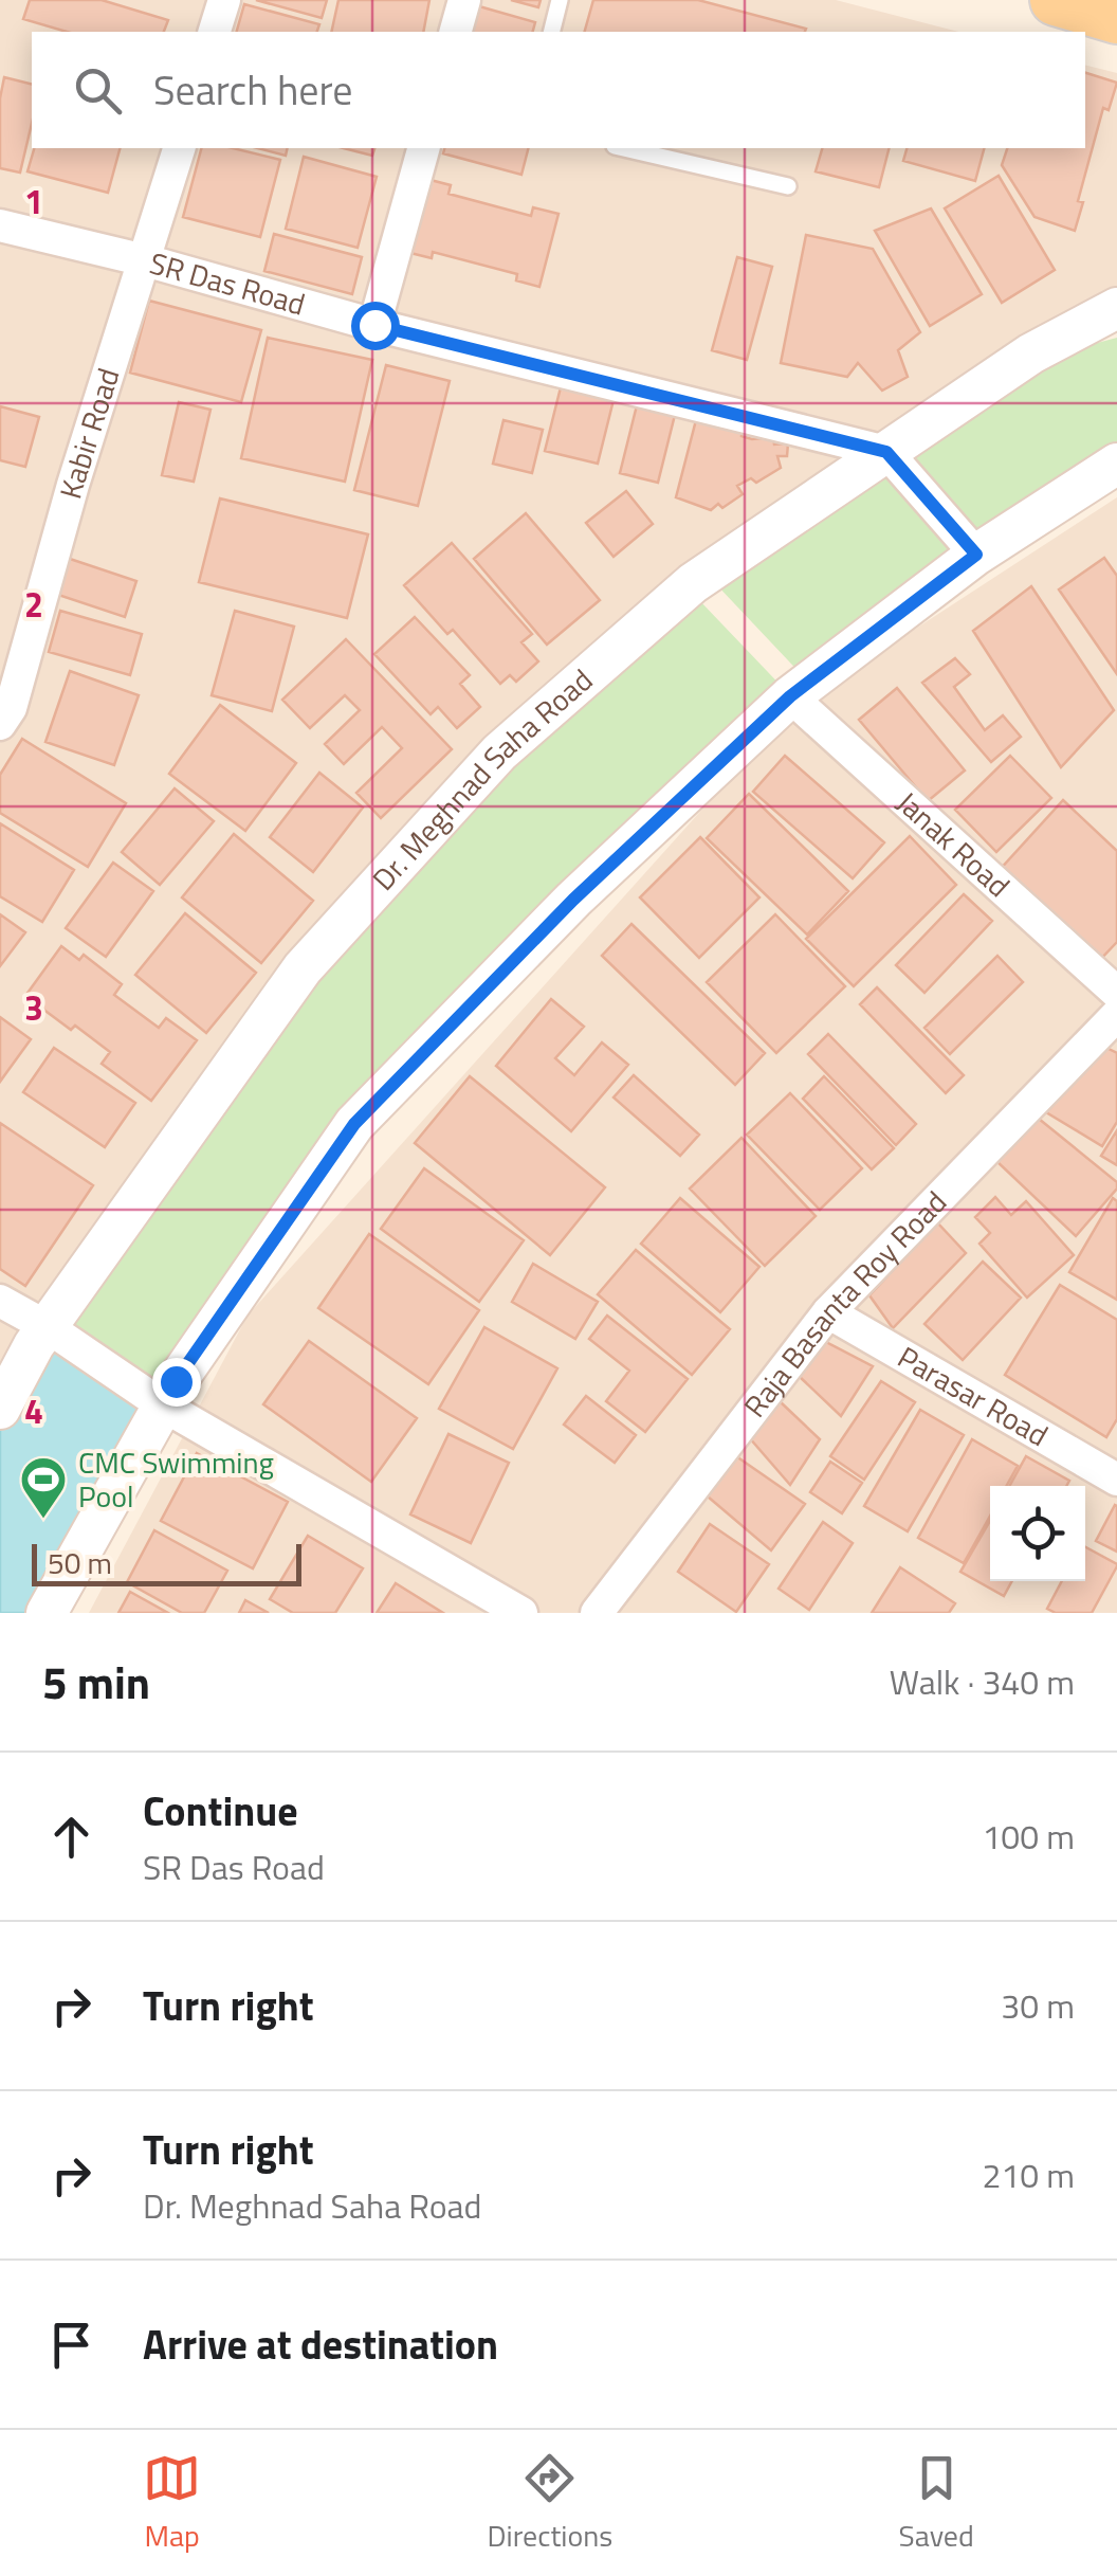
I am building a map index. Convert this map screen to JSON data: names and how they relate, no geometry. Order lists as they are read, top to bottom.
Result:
{
  "streets": {
    "street": [
      "SR Das Road",
      "Kabir Road",
      "Dr. Meghnad Saha Road",
      "Janak Road",
      "Raja Basanta Roy Road",
      "Parasar Road"
    ]
  },
  "crossings": [
    ["SR Das Road", "Kabir Road"],
    ["SR Das Road", "Dr. Meghnad Saha Road"],
    ["Raja Basanta Roy Road", "Parasar Road"]
  ],
  "places": {
    "sports": ["CMC Swimming Pool"]
  },
  "scale_bar": "50 m",
  "page": {
    "search": "Search here",
    "scale": "50 m",
    "heading": ["5 min", "Walk · 340 m"],
    "list": [
      ["Continue", "SR Das Road", "100 m"],
      ["Turn right", "30 m"],
      ["Turn right", "Dr. Meghnad Saha Road", "210 m"],
      "Arrive at destination"
    ],
    "nav": ["Map", "Directions", "Saved"]
  },
  "grid": {
    "rows": [
      "1",
      "2",
      "3",
      "4"
    ]
  }
}
